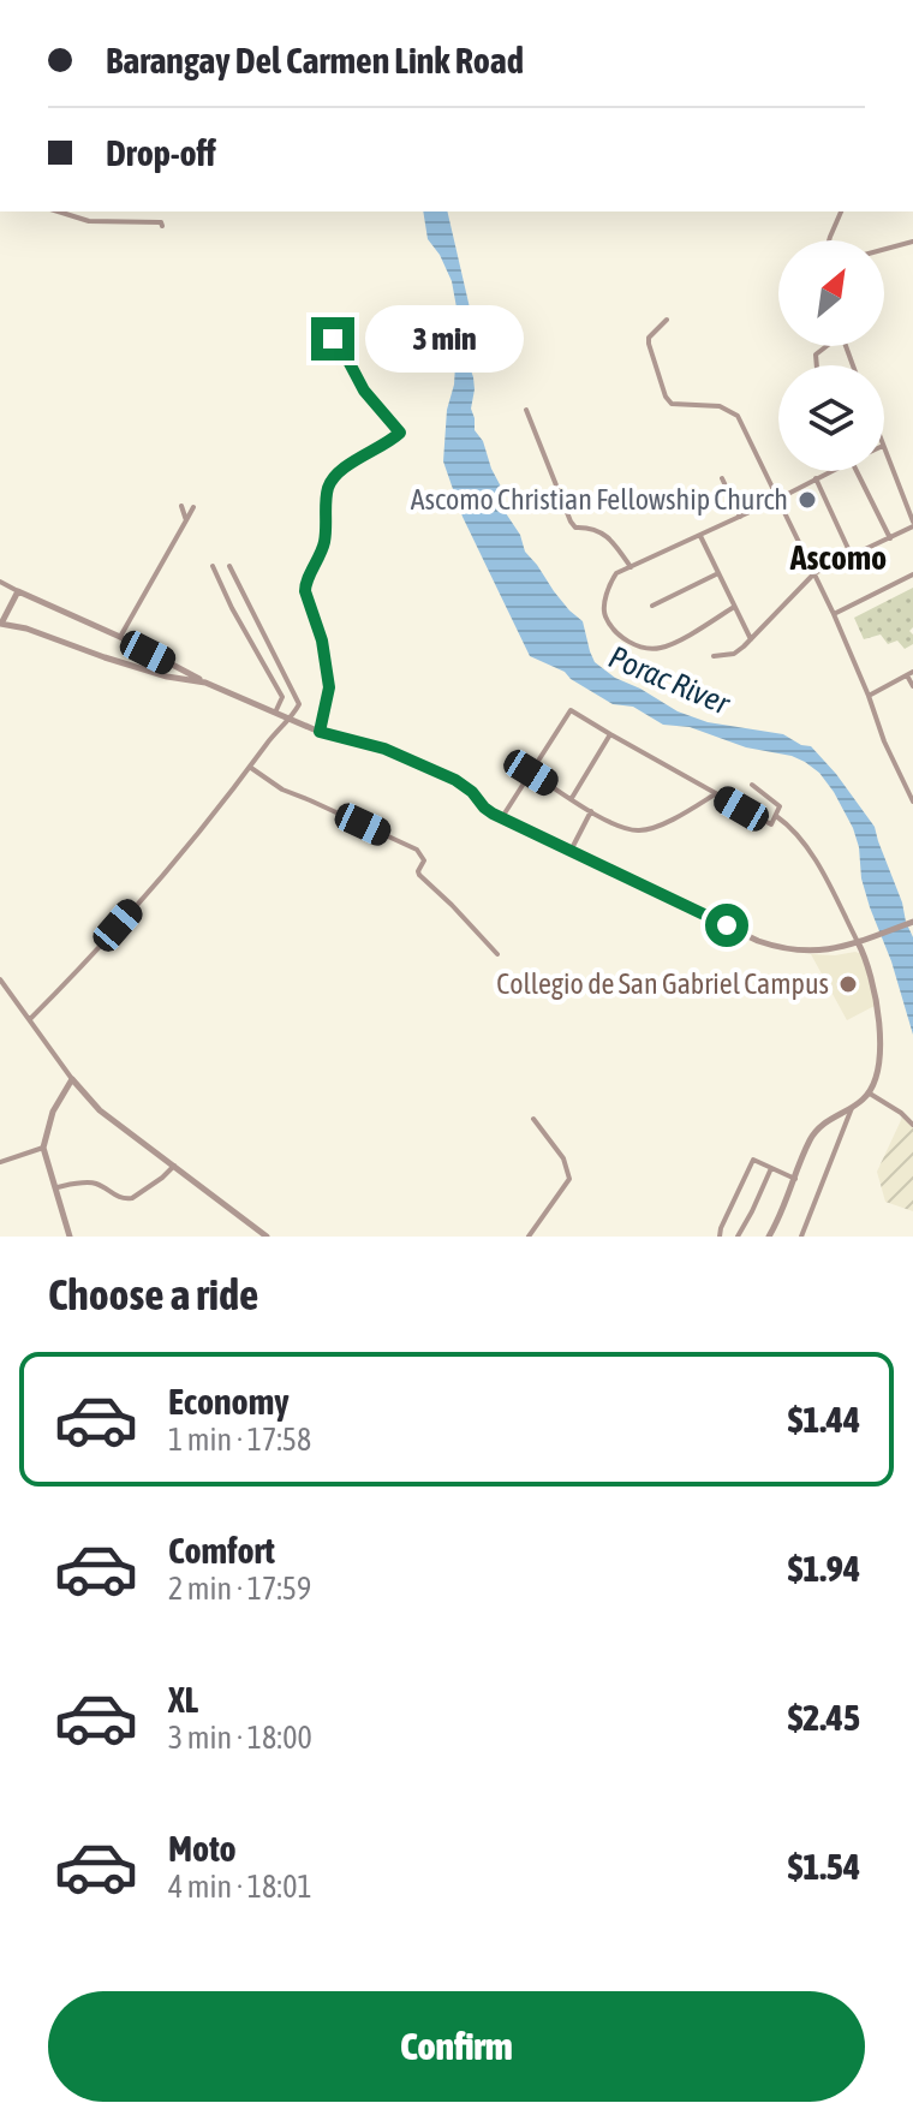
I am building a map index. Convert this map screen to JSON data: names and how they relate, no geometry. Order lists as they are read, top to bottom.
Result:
{
  "districts": ["Ascomo"],
  "water": ["Porac River"],
  "places": ["Ascomo Christian Fellowship Church", "Collegio de San Gabriel Campus"],
  "north": "top right",
  "page": {
    "banner": ["Barangay Del Carmen Link Road", "Drop-off"],
    "bubble": "3 min",
    "heading": "Choose a ride",
    "list": [
      {
        "name": "Economy",
        "note": "1 min · 17:58",
        "value": "$1.44"
      },
      {
        "name": "Comfort",
        "note": "2 min · 17:59",
        "value": "$1.94"
      },
      {
        "name": "XL",
        "note": "3 min · 18:00",
        "value": "$2.45"
      },
      {
        "name": "Moto",
        "note": "4 min · 18:01",
        "value": "$1.54"
      }
    ],
    "buttons": "Confirm"
  }
}
